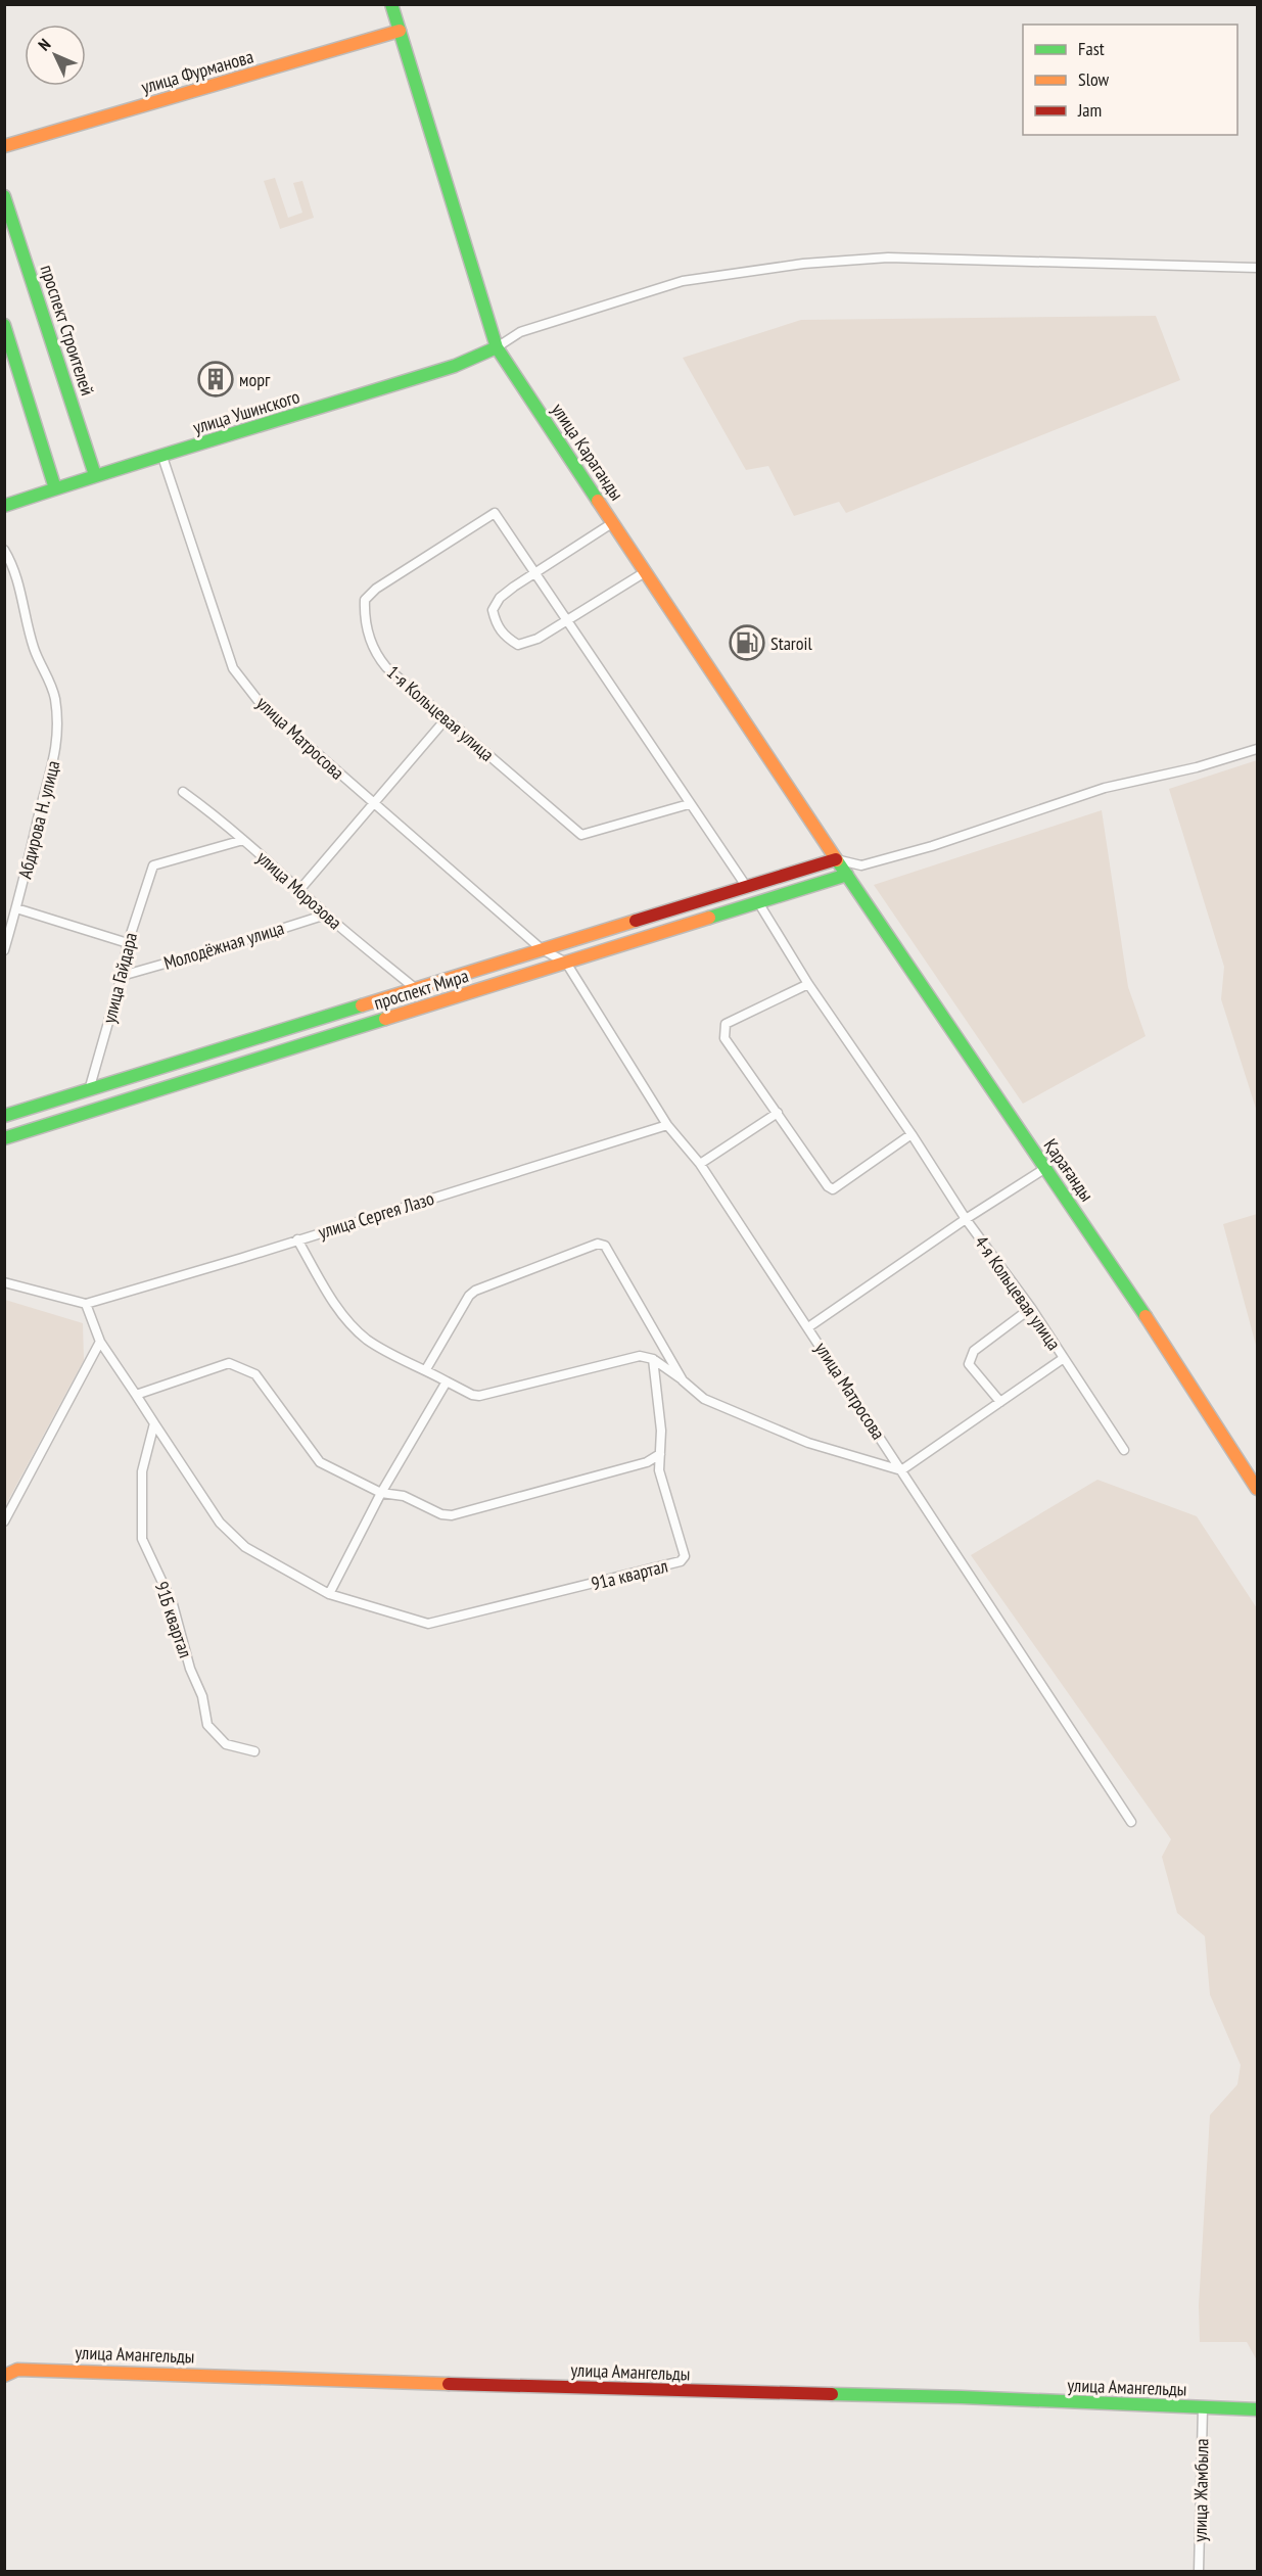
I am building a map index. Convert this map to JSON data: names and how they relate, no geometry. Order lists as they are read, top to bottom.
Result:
{
  "streets": {
    "main road": [
      "улица Фурманова",
      "проспект Строителей",
      "улица Ушинского",
      "улица Караганды",
      "проспект Мира",
      "Қарағанды",
      "улица Амангельды"
    ],
    "street": [
      "1-я Кольцевая улица",
      "улица Матросова",
      "Абдирова Н. улица",
      "улица Морозова",
      "Молодёжная улица",
      "улица Гайдара",
      "улица Сергея Лазо",
      "4-я Кольцевая улица",
      "91а квартал",
      "91Б квартал",
      "улица Жамбыла"
    ]
  },
  "crossings": [
    ["улица Фурманова", "улица Караганды"],
    ["проспект Строителей", "улица Ушинского"],
    ["улица Ушинского", "улица Караганды"],
    ["улица Ушинского", "улица Матросова"],
    ["улица Караганды", "проспект Мира"],
    ["улица Караганды", "Қарағанды"],
    ["1-я Кольцевая улица", "проспект Мира"],
    ["улица Матросова", "проспект Мира"],
    ["улица Матросова", "улица Сергея Лазо"],
    ["улица Морозова", "Молодёжная улица"],
    ["улица Морозова", "улица Гайдара"],
    ["улица Морозова", "проспект Мира"],
    ["Молодёжная улица", "улица Гайдара"],
    ["улица Гайдара", "проспект Мира"],
    ["проспект Мира", "Қарағанды"],
    ["проспект Мира", "4-я Кольцевая улица"],
    ["улица Амангельды", "улица Жамбыла"]
  ],
  "places": {
    "building": ["морг"],
    "fuel station": ["Staroil"]
  },
  "legend": ["Fast", "Slow", "Jam"],
  "north": "top left"
}
